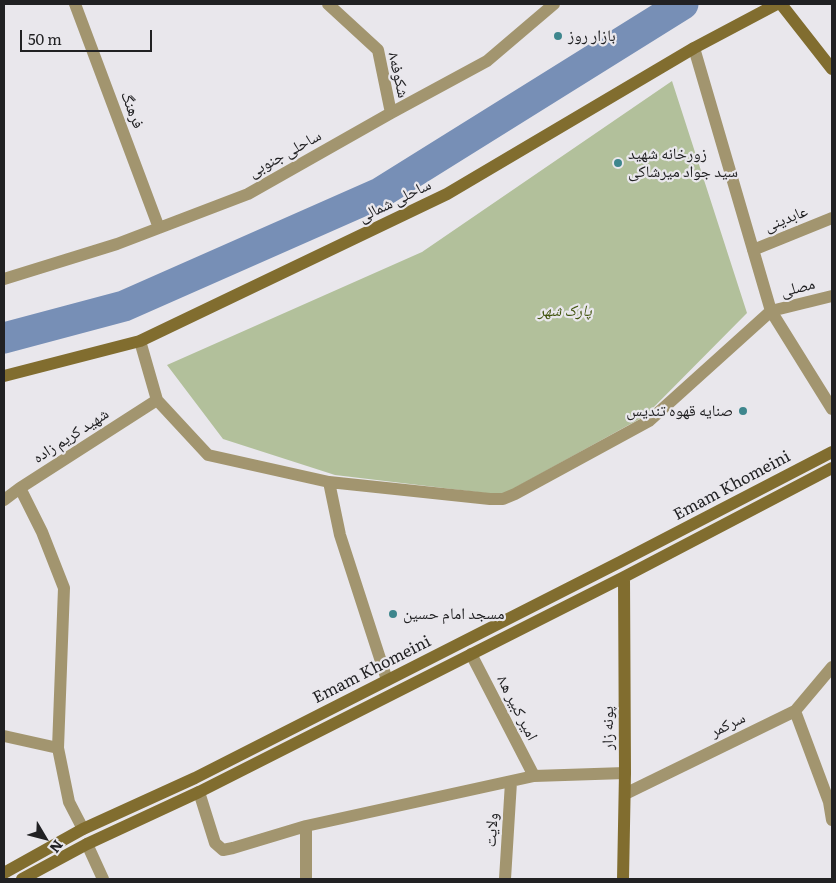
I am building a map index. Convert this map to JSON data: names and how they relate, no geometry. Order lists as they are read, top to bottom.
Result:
{
  "streets": {
    "main road": ["ساحلی شمالی", "Emam Khomeini", "پونه زار"],
    "street": [
      "شکوفه۸",
      "فرهنگ",
      "ساحلی جنوبی",
      "عابدینی",
      "مصلی",
      "شهید کریم زاده",
      "امیر کبیر ه۸",
      "سرکمر",
      "ولایت"
    ]
  },
  "crossings": [
    ["شکوفه۸", "ساحلی جنوبی"],
    ["فرهنگ", "ساحلی جنوبی"],
    ["Emam Khomeini", "امیر کبیر ه۸"],
    ["Emam Khomeini", "پونه زار"],
    ["سرکمر", "پونه زار"]
  ],
  "parks": ["پارک شهر"],
  "places": [
    "بازار روز",
    "زورخانه شهید سید جواد میرشاکی",
    "صنایه قهوه تندیس",
    "مسجد امام حسین"
  ],
  "scale_bar": "50 m",
  "north": "bottom right"
}
